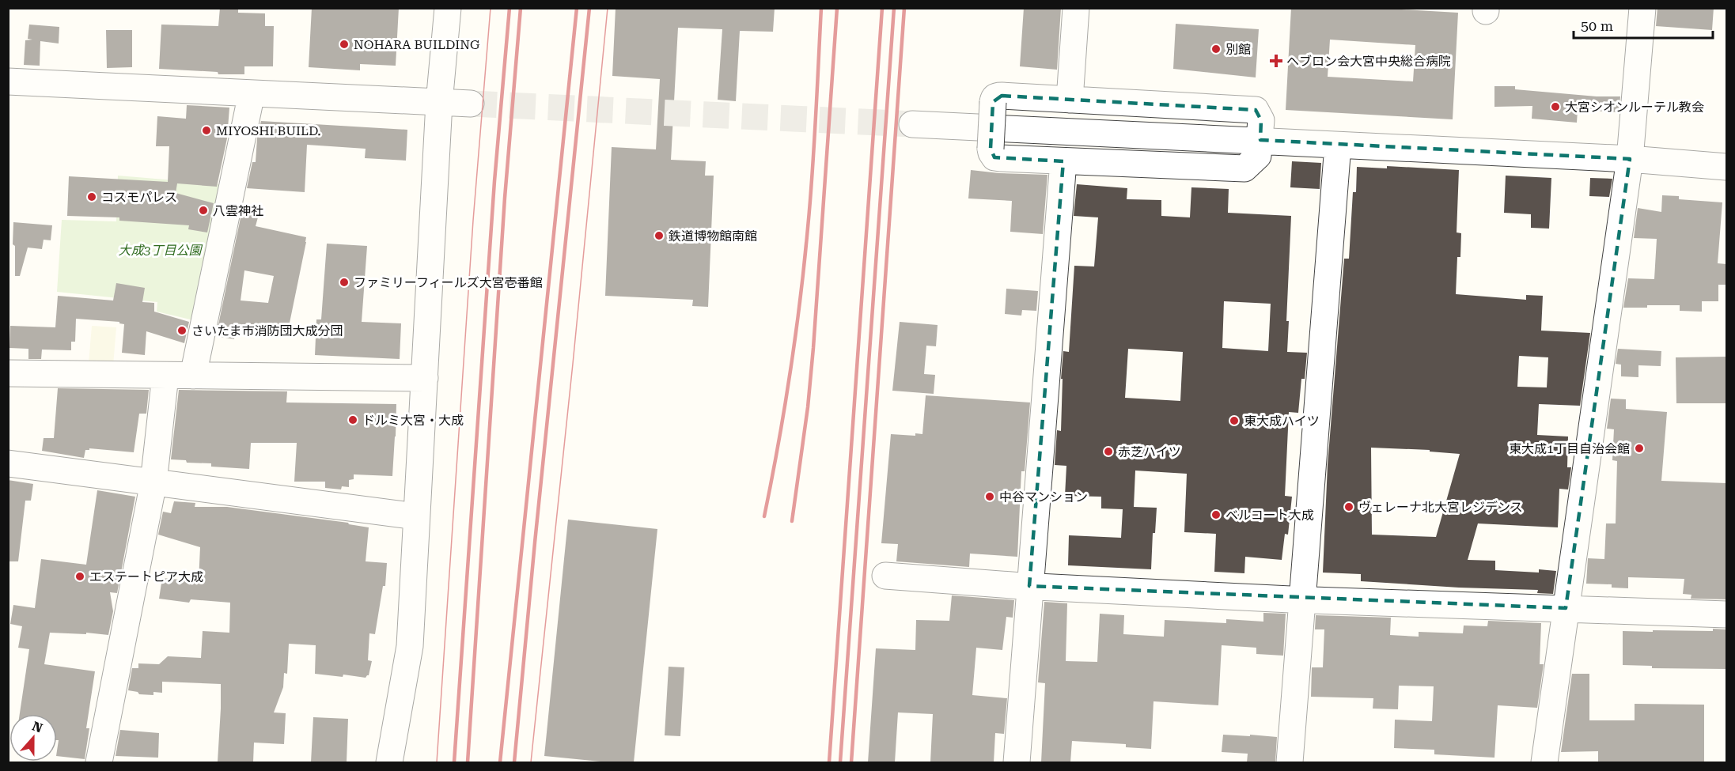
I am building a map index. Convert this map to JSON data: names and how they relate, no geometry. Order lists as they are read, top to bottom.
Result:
{
  "parks": ["大成3丁目公園"],
  "places": {
    "other": [
      "NOHARA BUILDING",
      "別館",
      "大宮シオンルーテル教会",
      "MIYOSHI BUILD.",
      "コスモパレス",
      "八雲神社",
      "鉄道博物館南館",
      "ファミリーフィールズ大宮壱番館",
      "さいたま市消防団大成分団",
      "ドルミ大宮・大成",
      "東大成ハイツ",
      "東大成1丁目自治会館",
      "赤芝ハイツ",
      "中谷マンション",
      "ヴェレーナ北大宮レジデンス",
      "ベルコート大成",
      "エステートピア大成"
    ],
    "health": ["ヘブロン会大宮中央総合病院"]
  },
  "scale_bar": "50 m",
  "north": "top"
}
